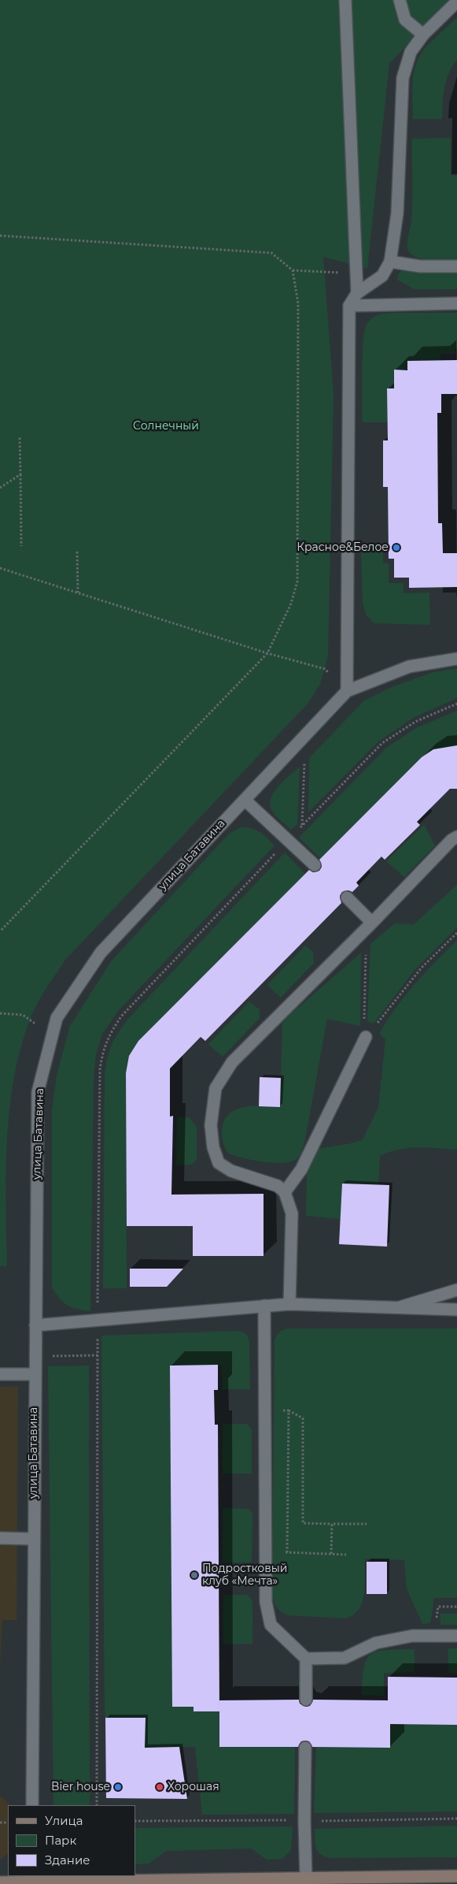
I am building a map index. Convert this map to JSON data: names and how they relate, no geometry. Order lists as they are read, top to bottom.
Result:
{
  "streets": {
    "street": ["улица Батавина"]
  },
  "parks": ["Солнечный"],
  "places": [
    "Красное&Белое",
    "Подростковый клуб «Мечта»",
    "Вier house",
    "Хорошая"
  ],
  "legend": ["Улица", "Парк", "Здание"]
}
